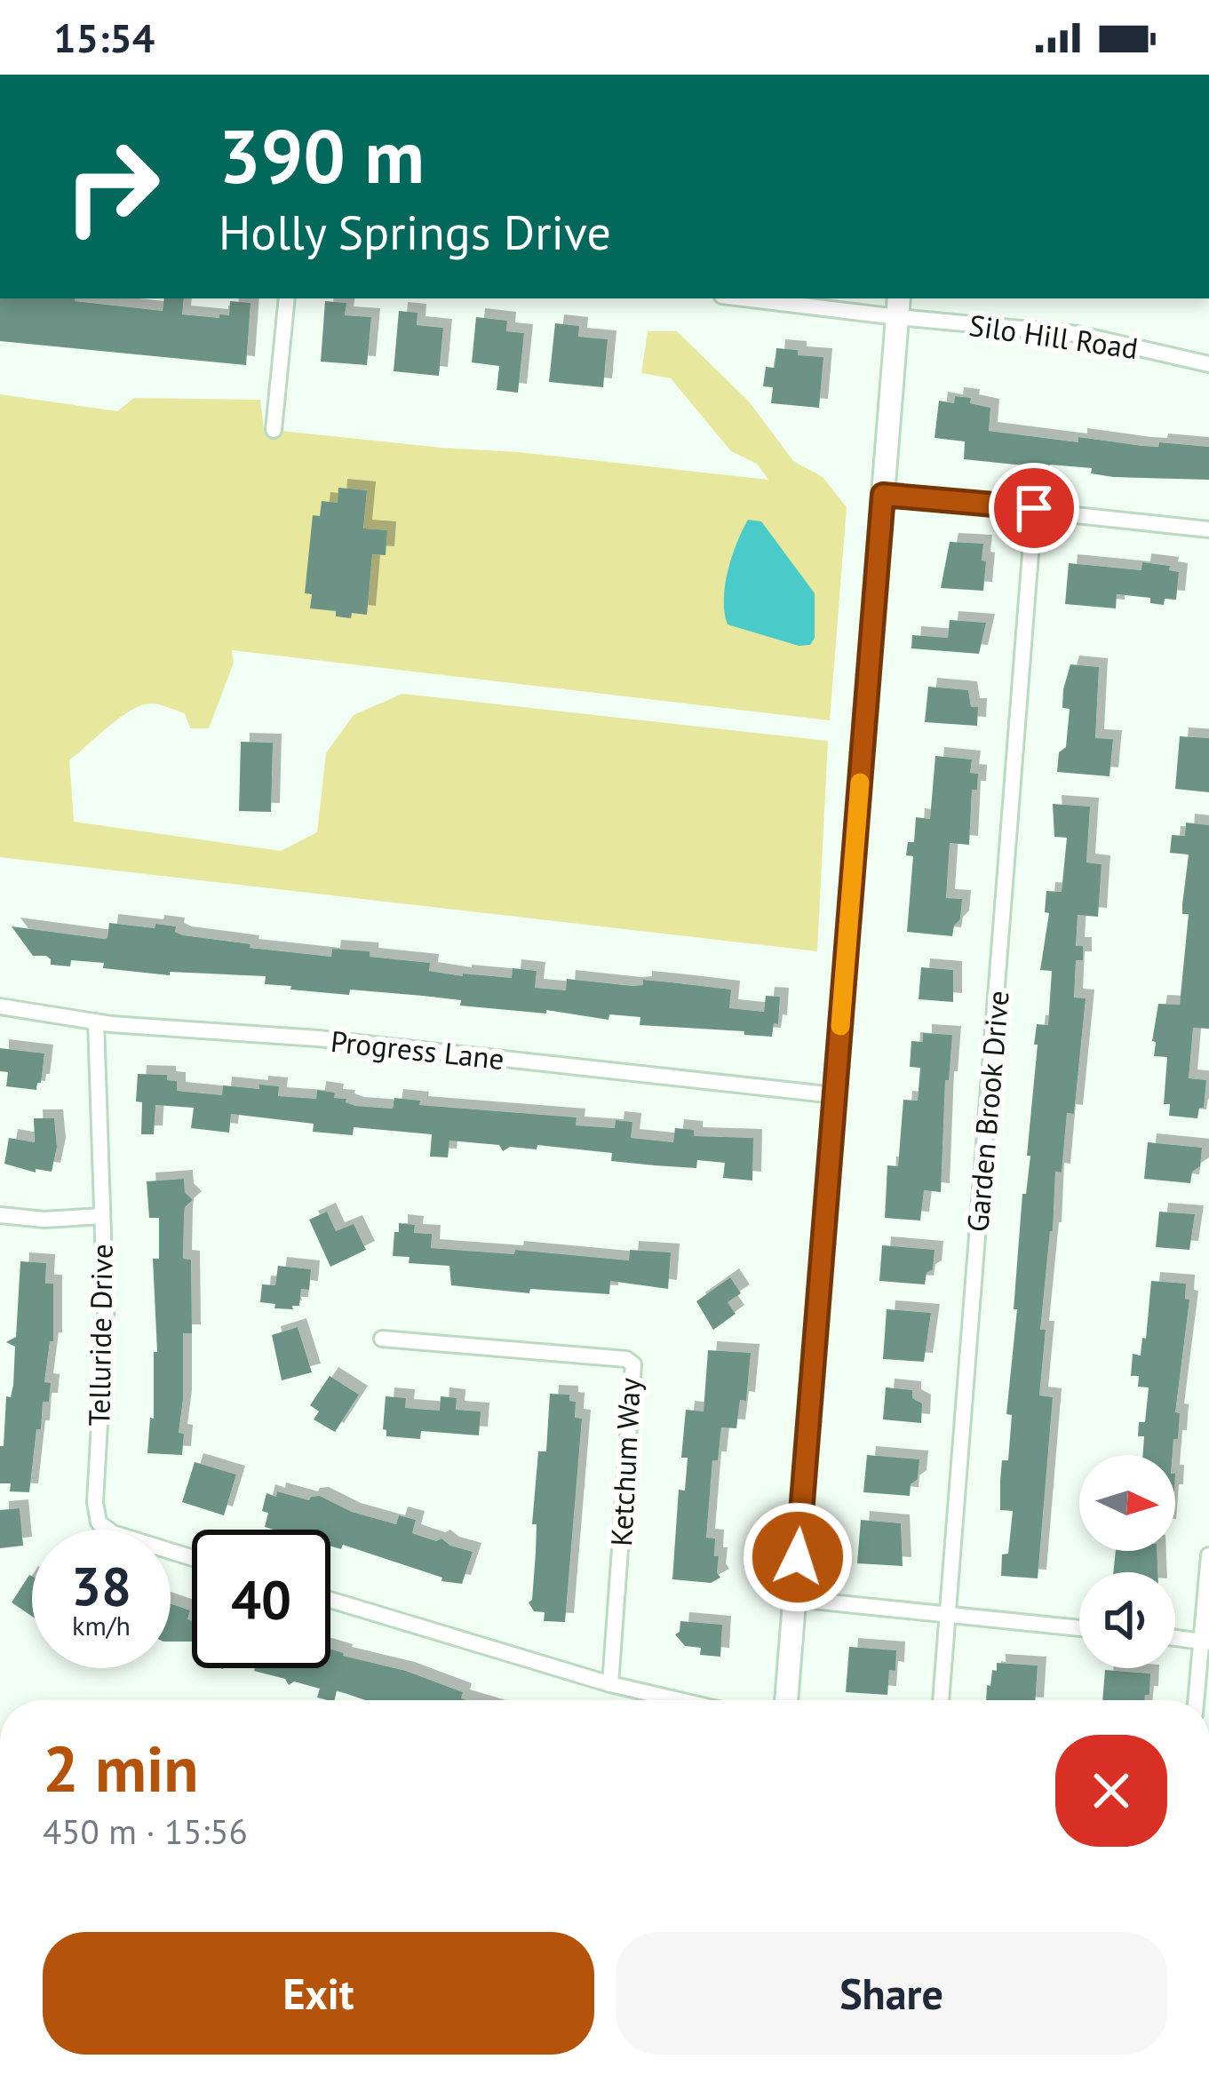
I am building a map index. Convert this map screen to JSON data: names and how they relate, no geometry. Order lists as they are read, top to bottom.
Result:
{
  "streets": {
    "street": [
      "Silo Hill Road",
      "Progress Lane",
      "Garden Brook Drive",
      "Telluride Drive",
      "Ketchum Way"
    ]
  },
  "crossings": [
    ["Progress Lane", "Telluride Drive"]
  ],
  "north": "right",
  "page": {
    "status": "15:54",
    "turn": ["390 m", "Holly Springs Drive"],
    "speed": "38 km/h",
    "limit": "40",
    "heading": ["2 min", "450 m · 15:56"],
    "buttons": ["Exit", "Share"]
  }
}
